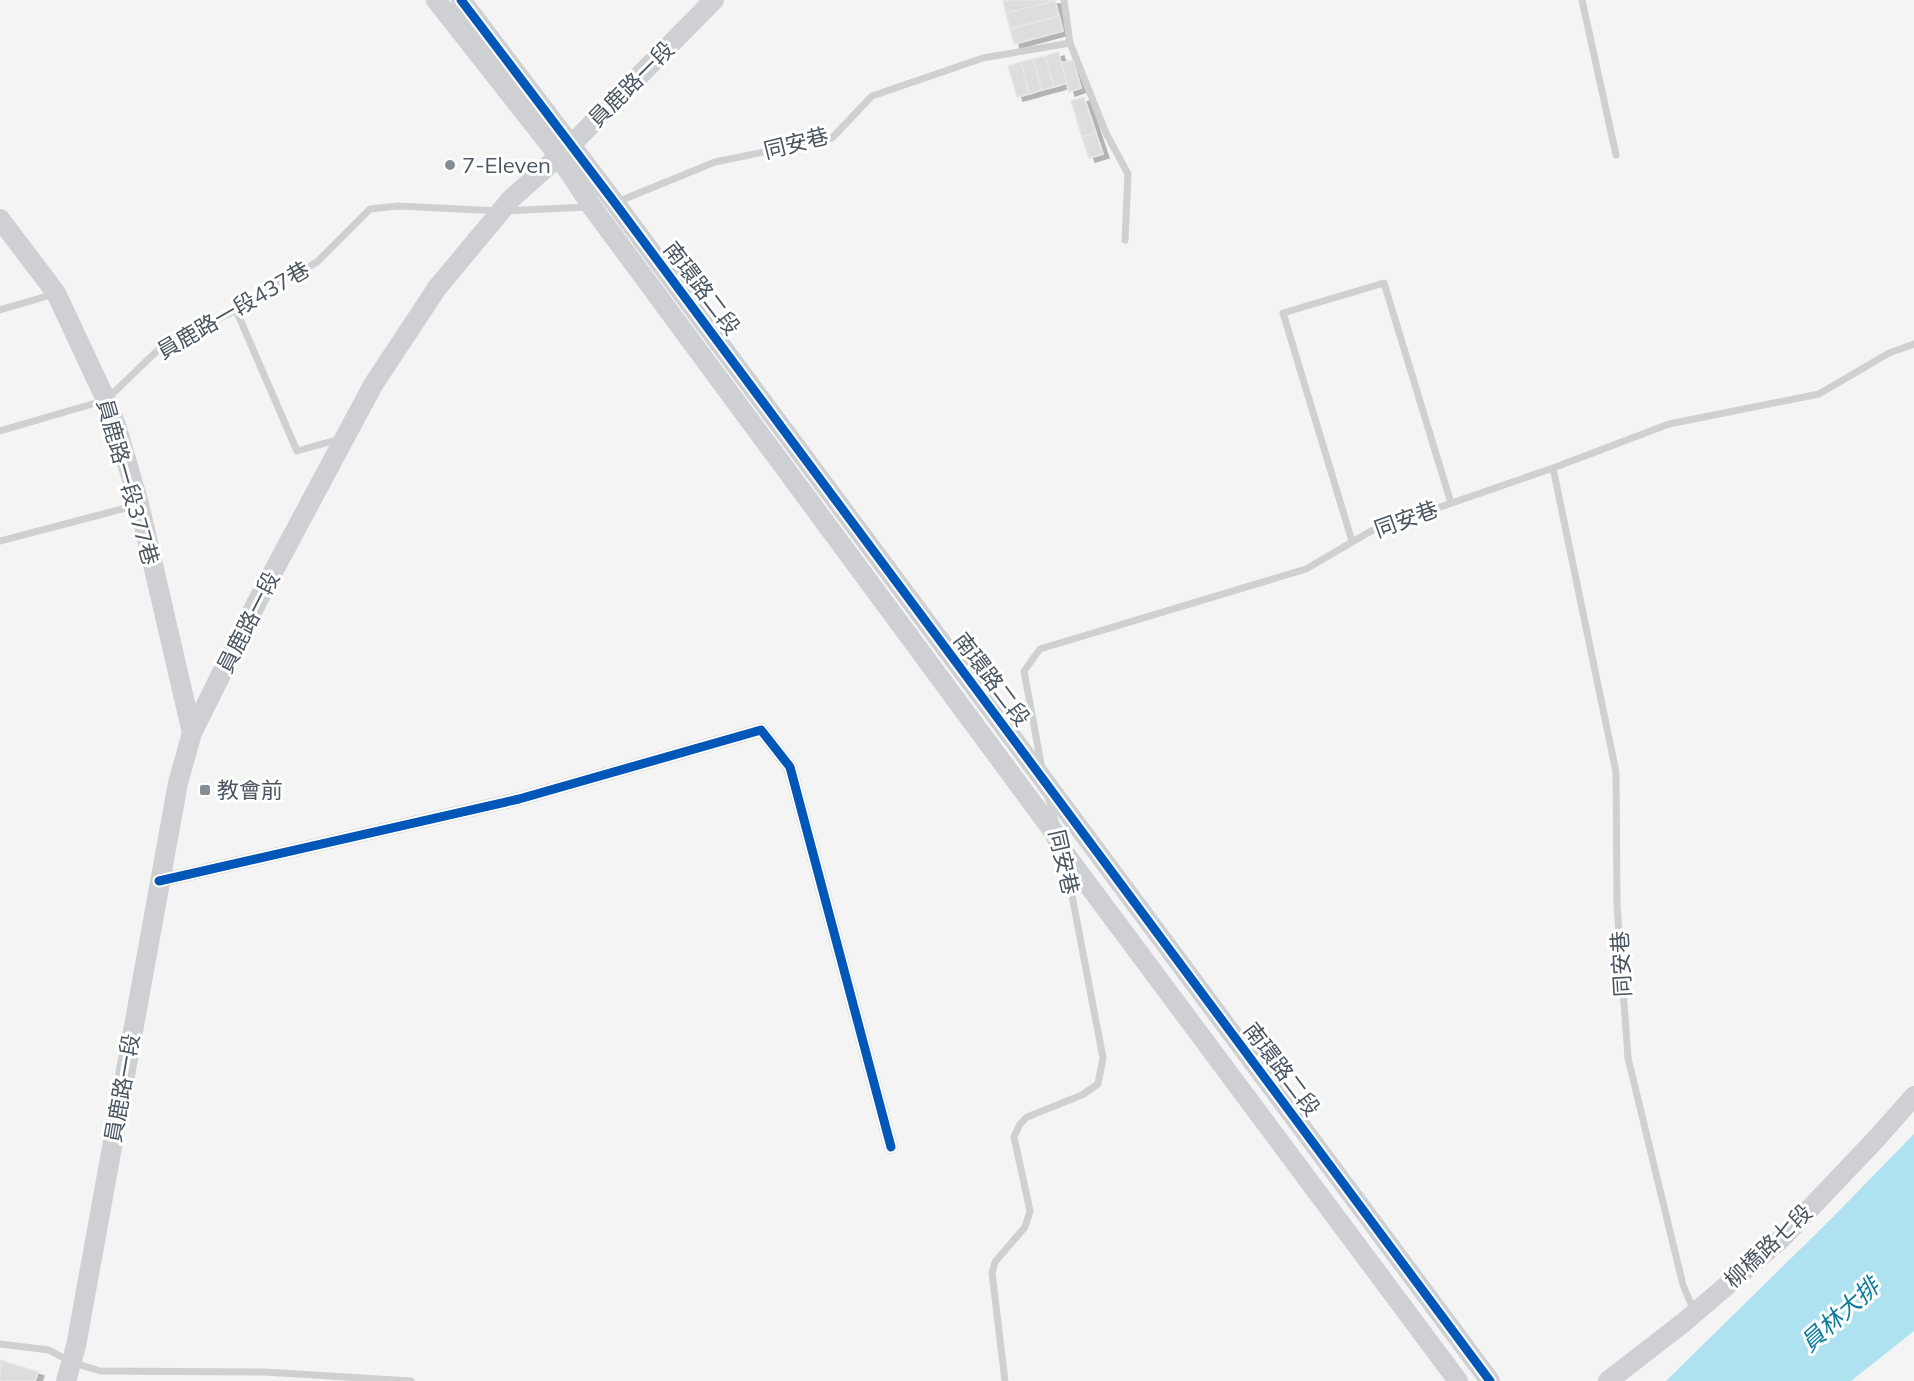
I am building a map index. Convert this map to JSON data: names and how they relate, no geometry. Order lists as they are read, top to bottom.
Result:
{
  "streets": {
    "street": [
      "員鹿路一段",
      "南環路二段",
      "員鹿路一段377巷",
      "柳橋路七段"
    ],
    "lane": ["同安巷", "員鹿路一段437巷"]
  },
  "crossings": [
    ["員鹿路一段", "南環路二段"],
    ["員鹿路一段", "員鹿路一段437巷"],
    ["員鹿路一段", "員鹿路一段377巷"],
    ["同安巷", "南環路二段"],
    ["同安巷", "柳橋路七段"],
    ["南環路二段", "員鹿路一段437巷"],
    ["員鹿路一段437巷", "員鹿路一段377巷"]
  ],
  "water": ["員林大排"],
  "places": {
    "other": ["7-Eleven"],
    "transit": ["教會前"]
  }
}
